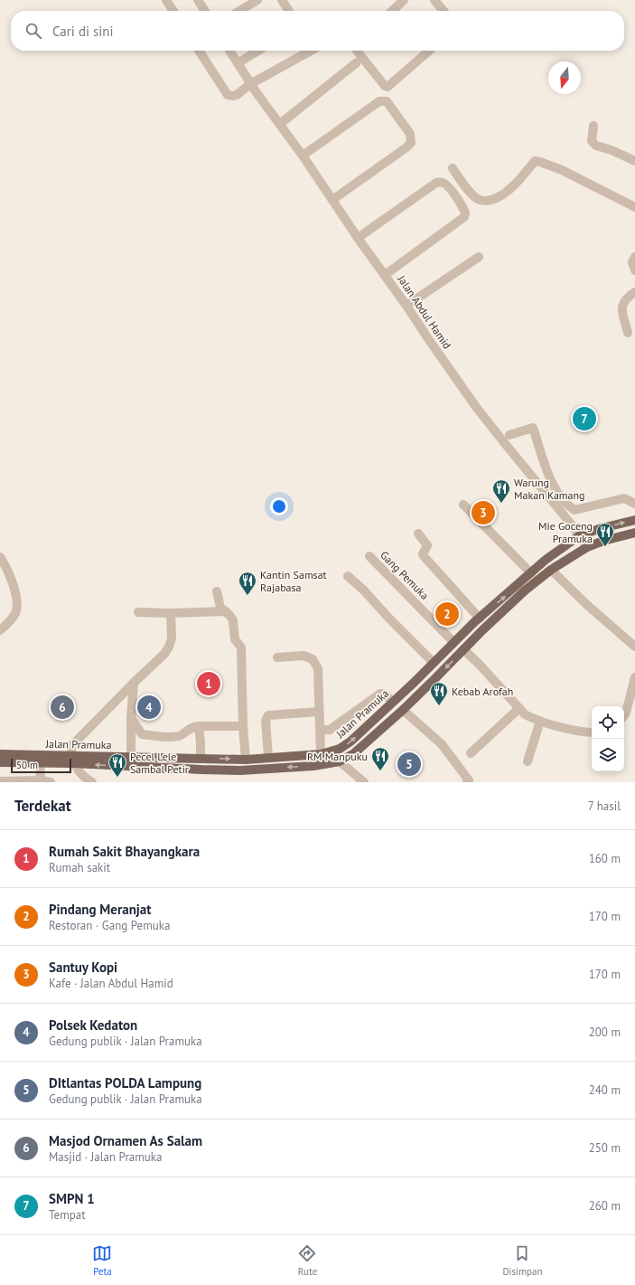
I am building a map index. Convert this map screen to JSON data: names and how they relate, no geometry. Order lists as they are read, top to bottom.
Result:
{
  "streets": {
    "main road": ["Jalan Pramuka"],
    "street": ["Jalan Abdul Hamid", "Gang Pemuka"]
  },
  "crossings": [
    ["Jalan Abdul Hamid", "Jalan Pramuka"],
    ["Gang Pemuka", "Jalan Pramuka"]
  ],
  "places": {
    "restaurant": [
      "Warung Makan Kamang",
      "Mie Goceng Pramuka",
      "Kantin Samsat Rajabasa",
      "Kebab Arofah",
      "RM Manpuku",
      "Pecel Lele Sambal Petir"
    ]
  },
  "scale_bar": "50 m",
  "north": "bottom",
  "page": {
    "search": "Cari di sini",
    "pins": [
      "7",
      "3",
      "2",
      "1",
      "4",
      "6",
      "5"
    ],
    "scale": "50 m",
    "heading": ["Terdekat", "7 hasil"],
    "list": [
      {
        "mark": "1",
        "name": "Rumah Sakit Bhayangkara",
        "note": "Rumah sakit",
        "value": "160 m"
      },
      {
        "mark": "2",
        "name": "Pindang Meranjat",
        "note": "Restoran · Gang Pemuka",
        "value": "170 m"
      },
      {
        "mark": "3",
        "name": "Santuy Kopi",
        "note": "Kafe · Jalan Abdul Hamid",
        "value": "170 m"
      },
      {
        "mark": "4",
        "name": "Polsek Kedaton",
        "note": "Gedung publik · Jalan Pramuka",
        "value": "200 m"
      },
      {
        "mark": "5",
        "name": "DItlantas POLDA Lampung",
        "note": "Gedung publik · Jalan Pramuka",
        "value": "240 m"
      },
      {
        "mark": "6",
        "name": "Masjod Ornamen As Salam",
        "note": "Masjid · Jalan Pramuka",
        "value": "250 m"
      },
      {
        "mark": "7",
        "name": "SMPN 1",
        "note": "Tempat",
        "value": "260 m"
      }
    ],
    "nav": ["Peta", "Rute", "Disimpan"]
  }
}
